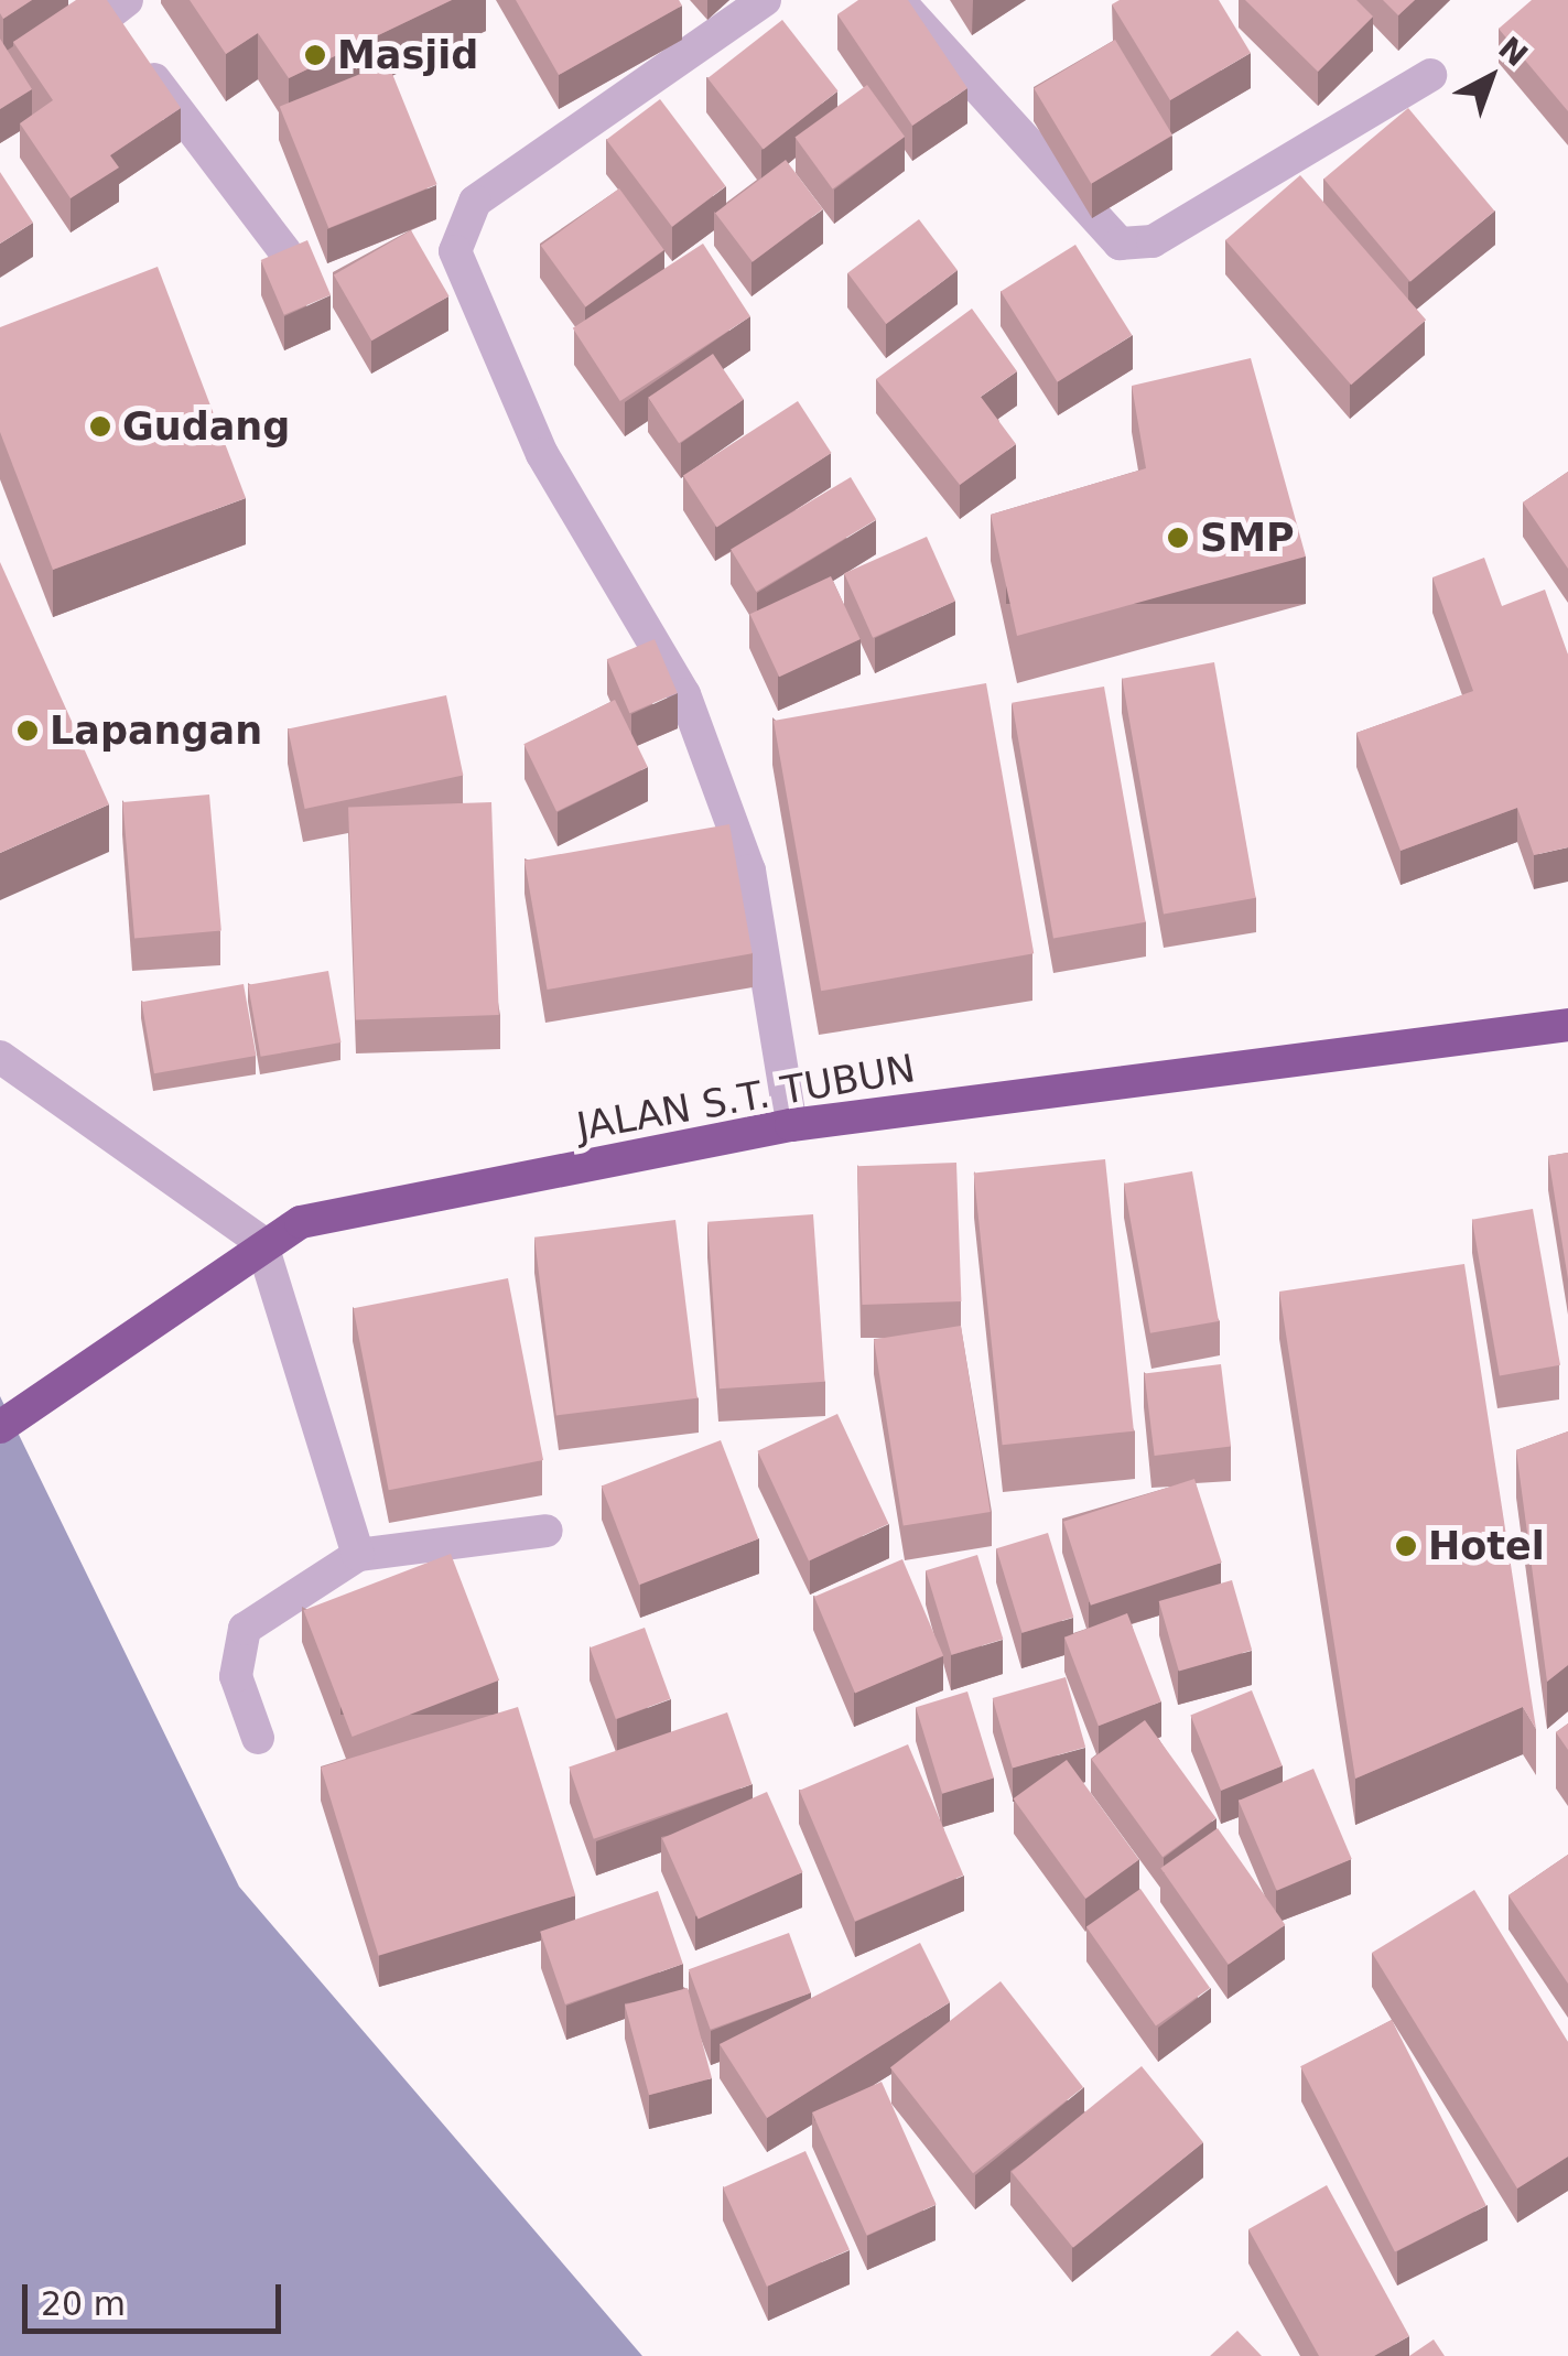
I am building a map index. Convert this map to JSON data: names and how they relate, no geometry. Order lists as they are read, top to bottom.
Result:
{
  "streets": {
    "highway": ["JALAN S.T. TUBUN"]
  },
  "places": [
    "Masjid",
    "Gudang",
    "SMP",
    "Lapangan",
    "Hotel"
  ],
  "scale_bar": "20 m",
  "north": "top right"
}
